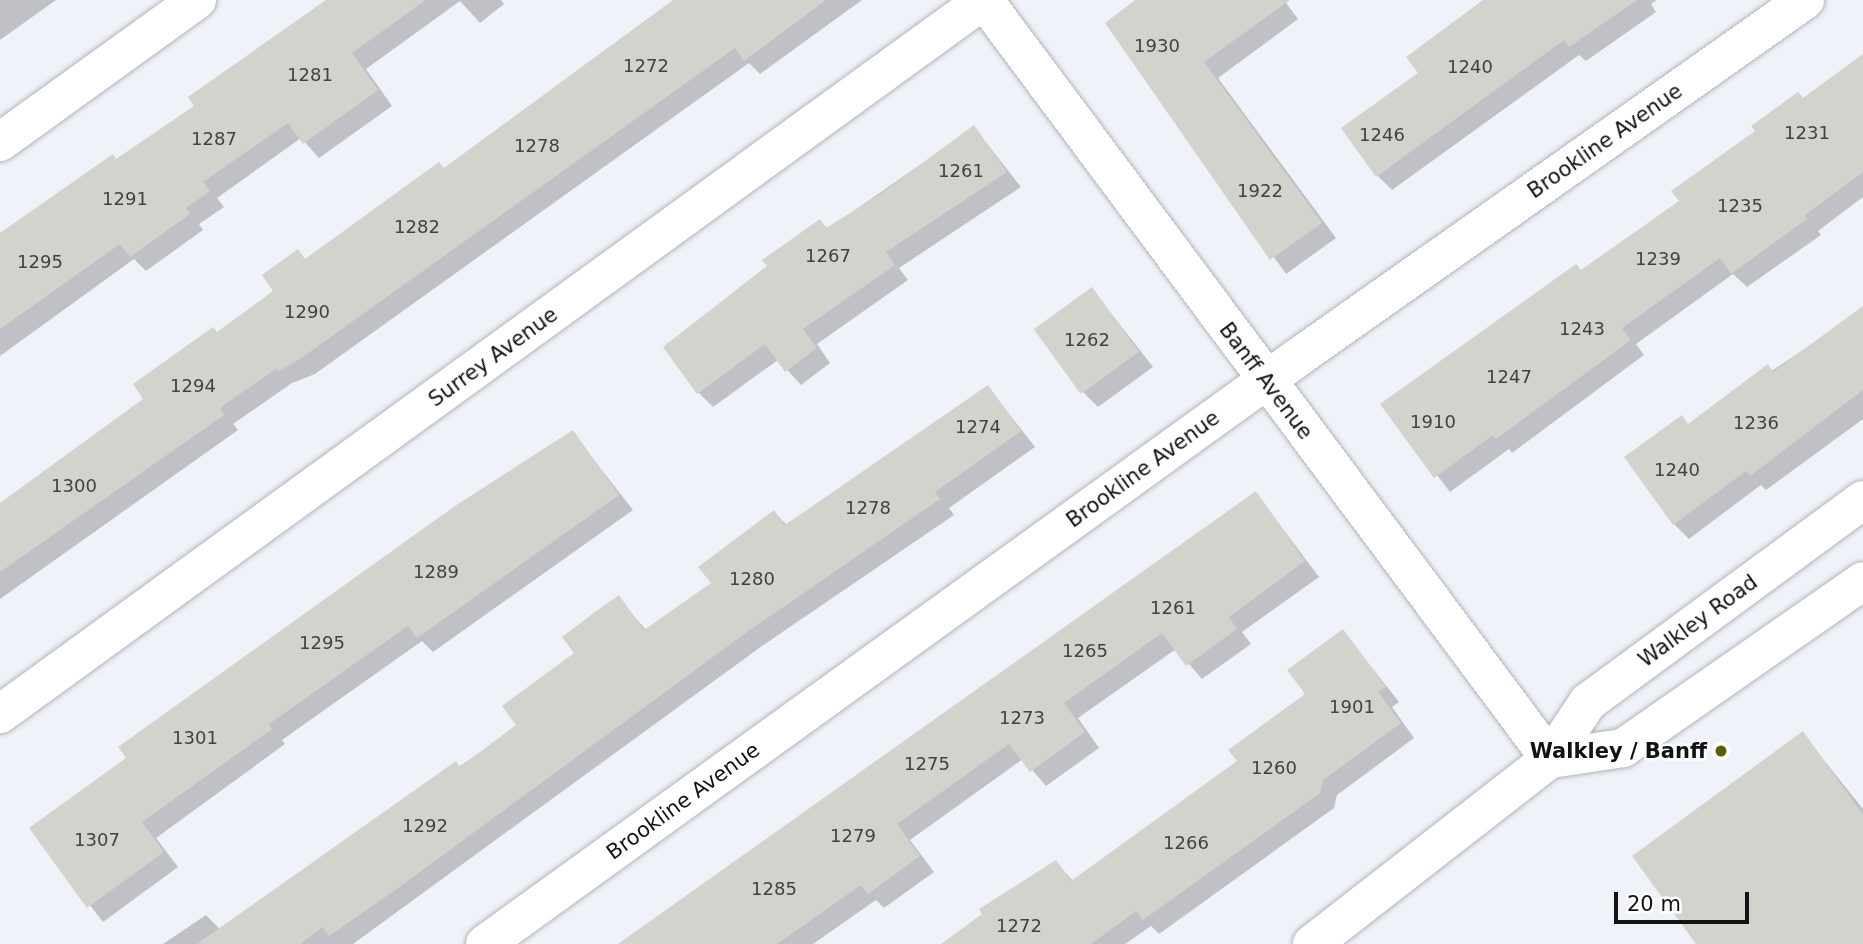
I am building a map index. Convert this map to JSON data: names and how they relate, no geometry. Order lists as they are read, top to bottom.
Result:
{
  "streets": {
    "street": [
      "Brookline Avenue",
      "Surrey Avenue",
      "Banff Avenue",
      "Walkley Road"
    ]
  },
  "crossings": [
    ["Brookline Avenue", "Banff Avenue"],
    ["Surrey Avenue", "Banff Avenue"],
    ["Banff Avenue", "Walkley Road"]
  ],
  "places": ["Walkley / Banff"],
  "house_numbers": [
    "1930",
    "1272",
    "1240",
    "1281",
    "1231",
    "1246",
    "1287",
    "1278",
    "1261",
    "1922",
    "1291",
    "1235",
    "1282",
    "1267",
    "1239",
    "1295",
    "1290",
    "1243",
    "1262",
    "1247",
    "1294",
    "1910",
    "1236",
    "1274",
    "1240",
    "1300",
    "1278",
    "1289",
    "1280",
    "1261",
    "1295",
    "1265",
    "1901",
    "1273",
    "1301",
    "1275",
    "1260",
    "1292",
    "1279",
    "1307",
    "1266",
    "1285",
    "1272"
  ],
  "scale_bar": "20 m"
}
